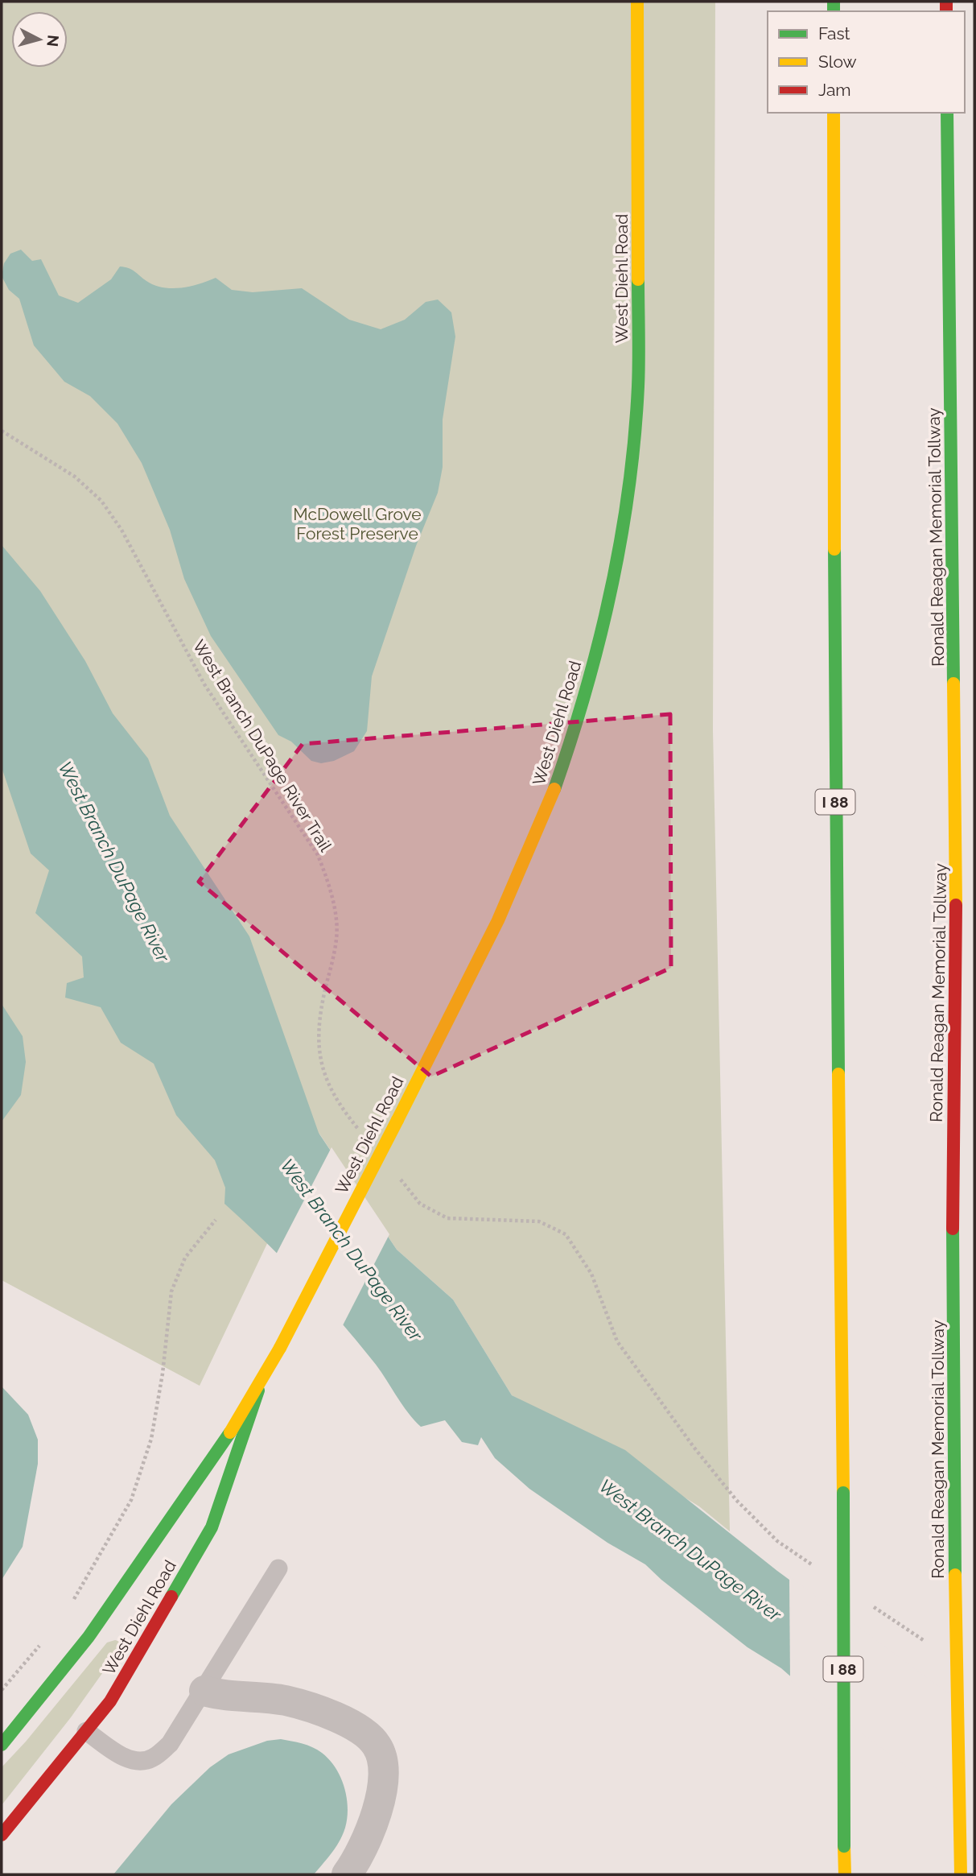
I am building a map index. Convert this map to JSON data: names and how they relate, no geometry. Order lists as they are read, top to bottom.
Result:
{
  "streets": {
    "main road": ["West Diehl Road", "Ronald Reagan Memorial Tollway", "I 88"],
    "path": ["West Branch DuPage River Trail"]
  },
  "water": ["West Branch DuPage River"],
  "parks": ["McDowell Grove Forest Preserve"],
  "legend": ["Fast", "Slow", "Jam"],
  "north": "right"
}
